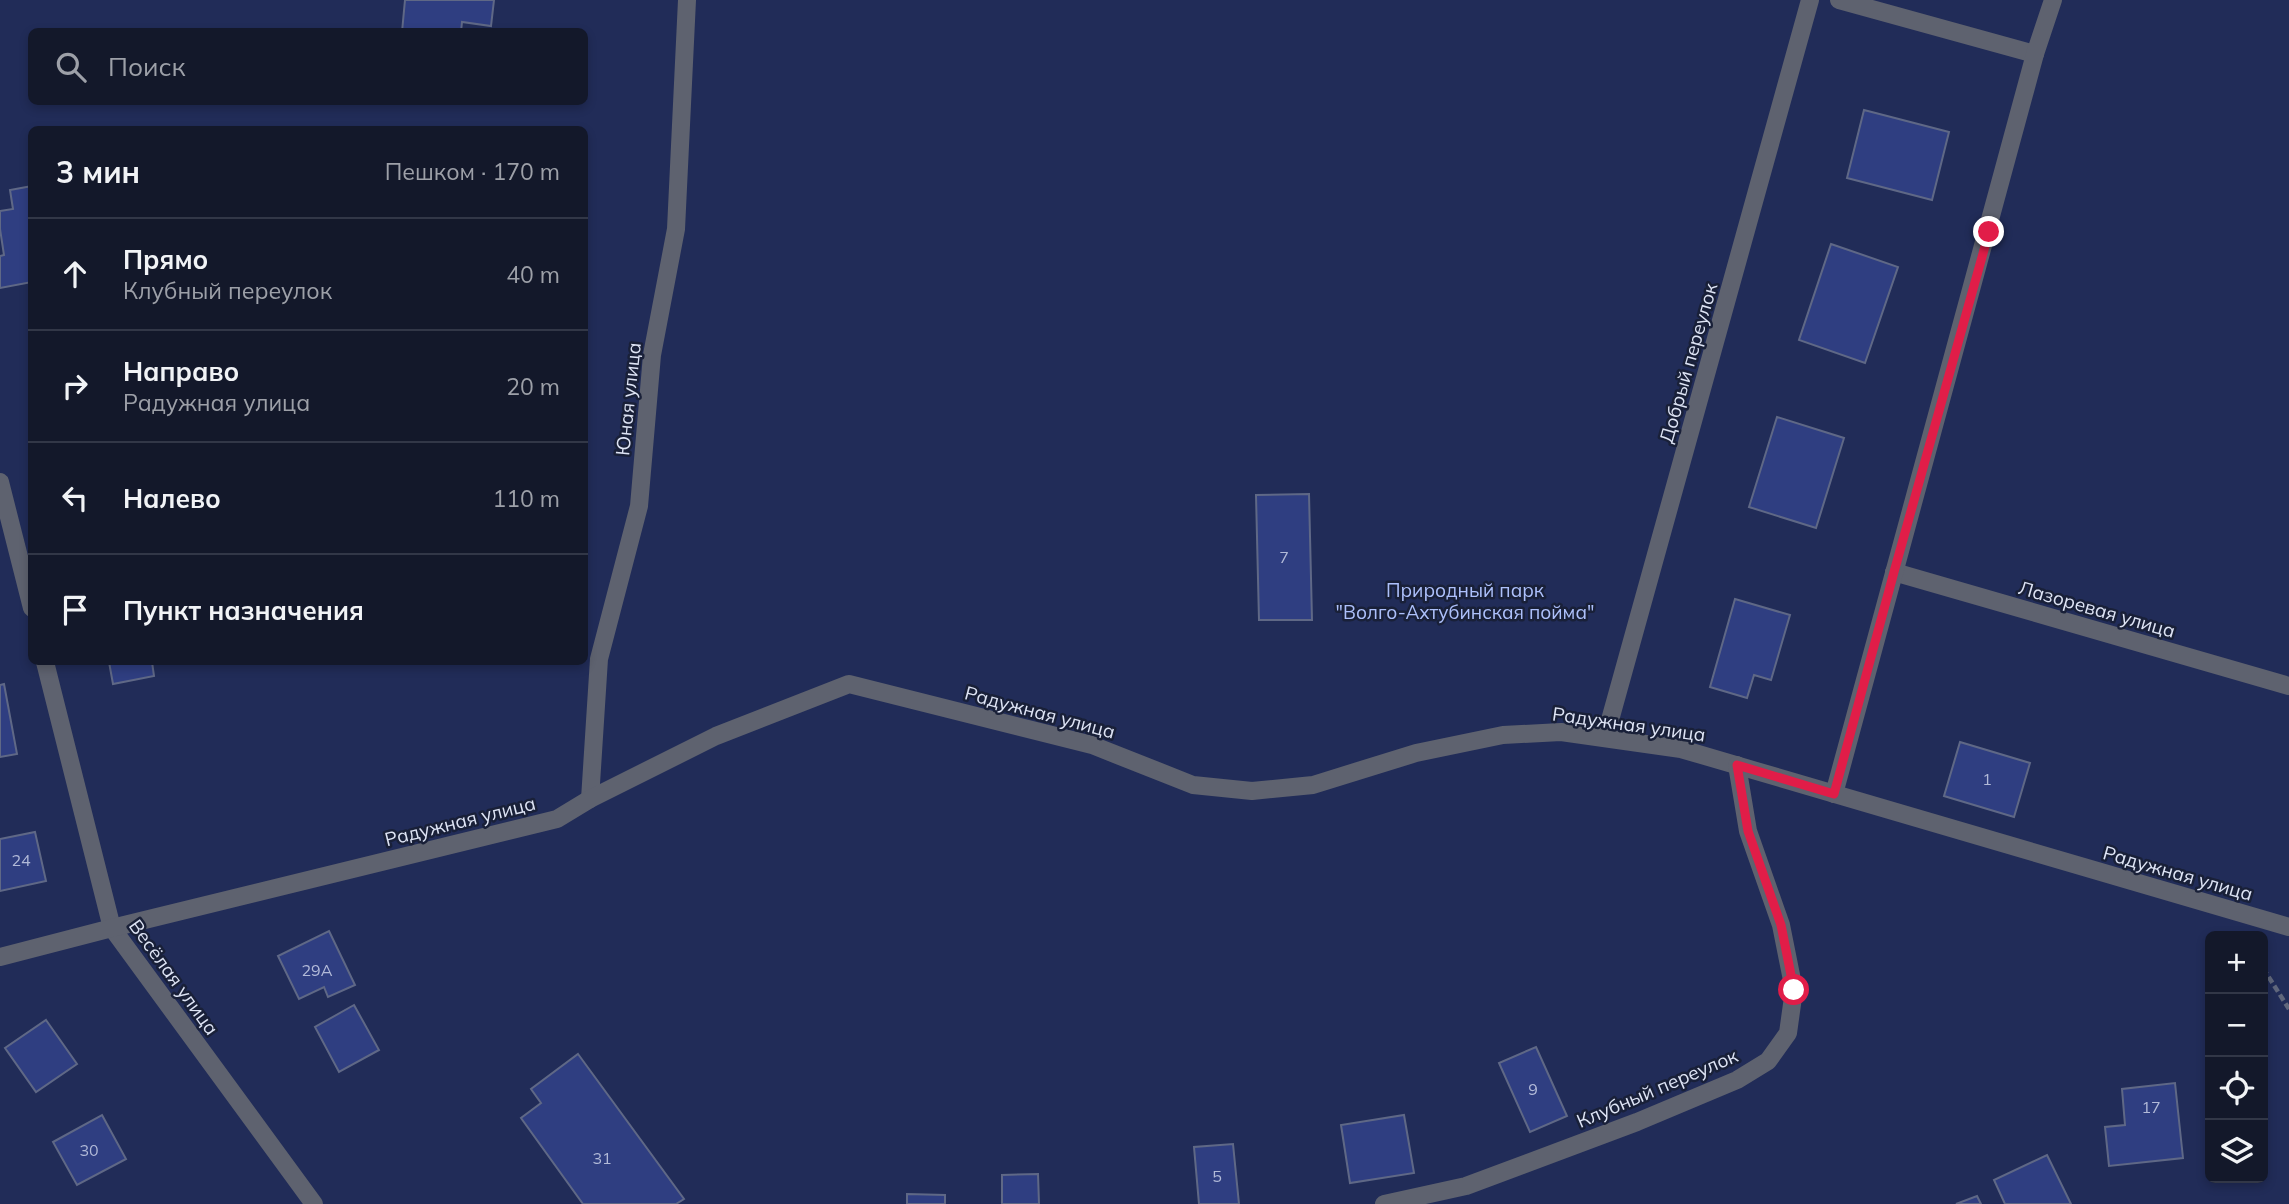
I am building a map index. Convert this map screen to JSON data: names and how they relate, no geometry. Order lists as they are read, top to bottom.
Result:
{
  "streets": {
    "street": [
      "Добрый переулок",
      "Юная улица",
      "Лазоревая улица",
      "Радужная улица",
      "Весёлая улица",
      "Клубный переулок"
    ]
  },
  "crossings": [
    ["Добрый переулок", "Радужная улица"],
    ["Юная улица", "Радужная улица"],
    ["Радужная улица", "Весёлая улица"],
    ["Радужная улица", "Клубный переулок"]
  ],
  "parks": ["Природный парк \"Волго-Ахтубинская пойма\""],
  "house_numbers": [
    "7",
    "1",
    "24",
    "29А",
    "9",
    "17",
    "30",
    "31",
    "5"
  ],
  "page": {
    "search": "Поиск",
    "heading": ["3 мин", "Пешком · 170 m"],
    "list": [
      ["Прямо", "Клубный переулок", "40 m"],
      ["Направо", "Радужная улица", "20 m"],
      ["Налево", "110 m"],
      "Пункт назначения"
    ],
    "map_buttons": ["+", "−"]
  }
}
